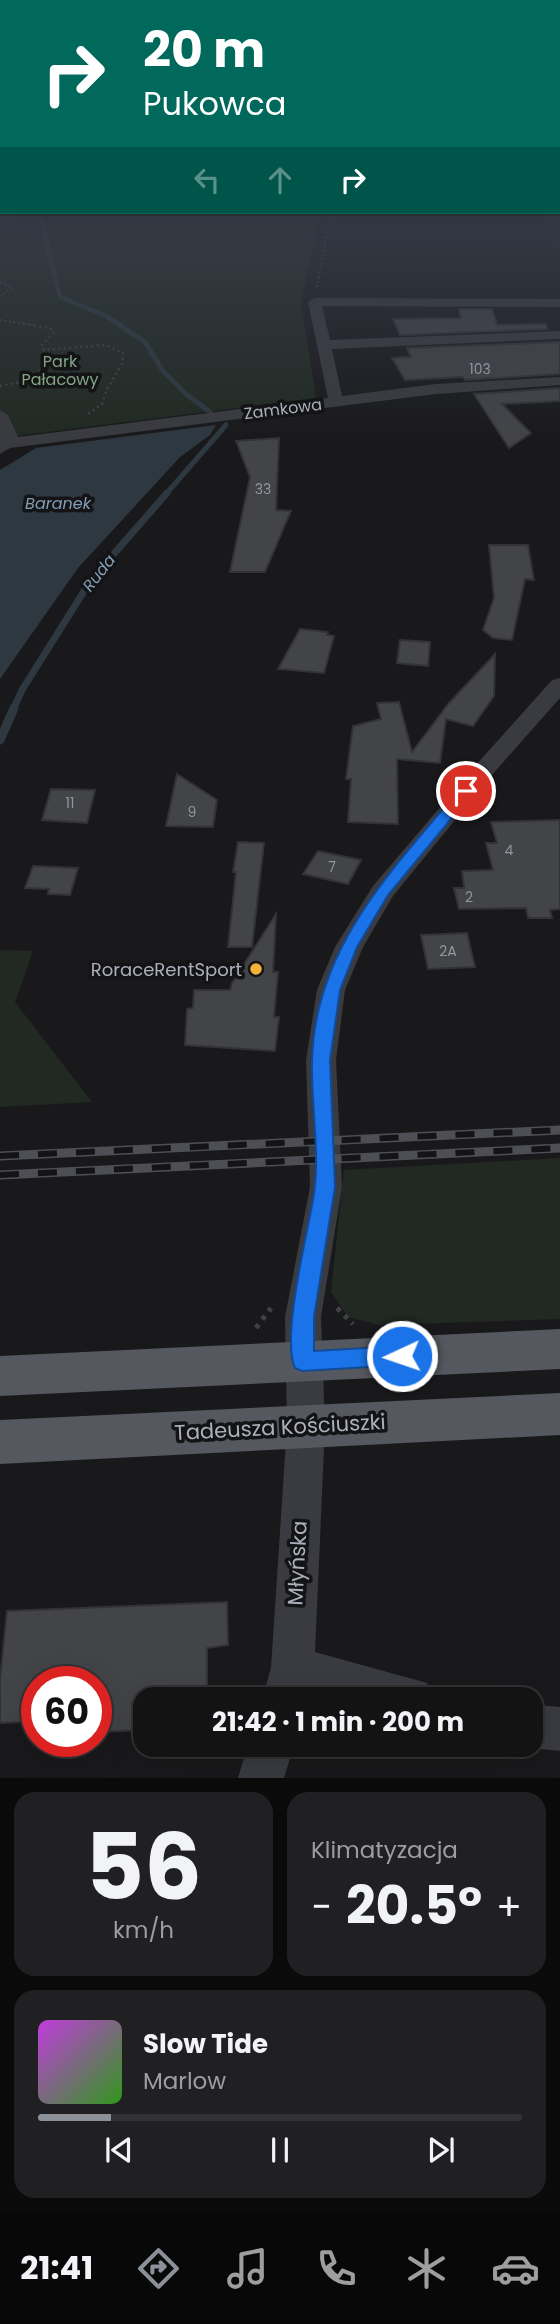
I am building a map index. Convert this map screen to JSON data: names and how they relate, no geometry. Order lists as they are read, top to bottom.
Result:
{
  "streets": {
    "main road": ["Tadeusza Kościuszki"],
    "street": ["Zamkowa", "Młyńska"]
  },
  "crossings": [
    ["Tadeusza Kościuszki", "Młyńska"]
  ],
  "water": ["Baranek", "Ruda"],
  "parks": ["Park Pałacowy"],
  "places": ["RoraceRentSport"],
  "house_numbers": [
    "103",
    "33",
    "11",
    "9",
    "4",
    "7",
    "2",
    "2A"
  ],
  "page": {
    "turn": ["20 m", "Pukowca"],
    "limit": "60",
    "trip": "21:42 · 1 min · 200 m",
    "tile": [
      ["56", "km/h"],
      "Klimatyzacja"
    ],
    "heat": ["−", "20.5°", "+"],
    "song": ["Slow Tide", "Marlow"],
    "tabs": "21:41"
  }
}
